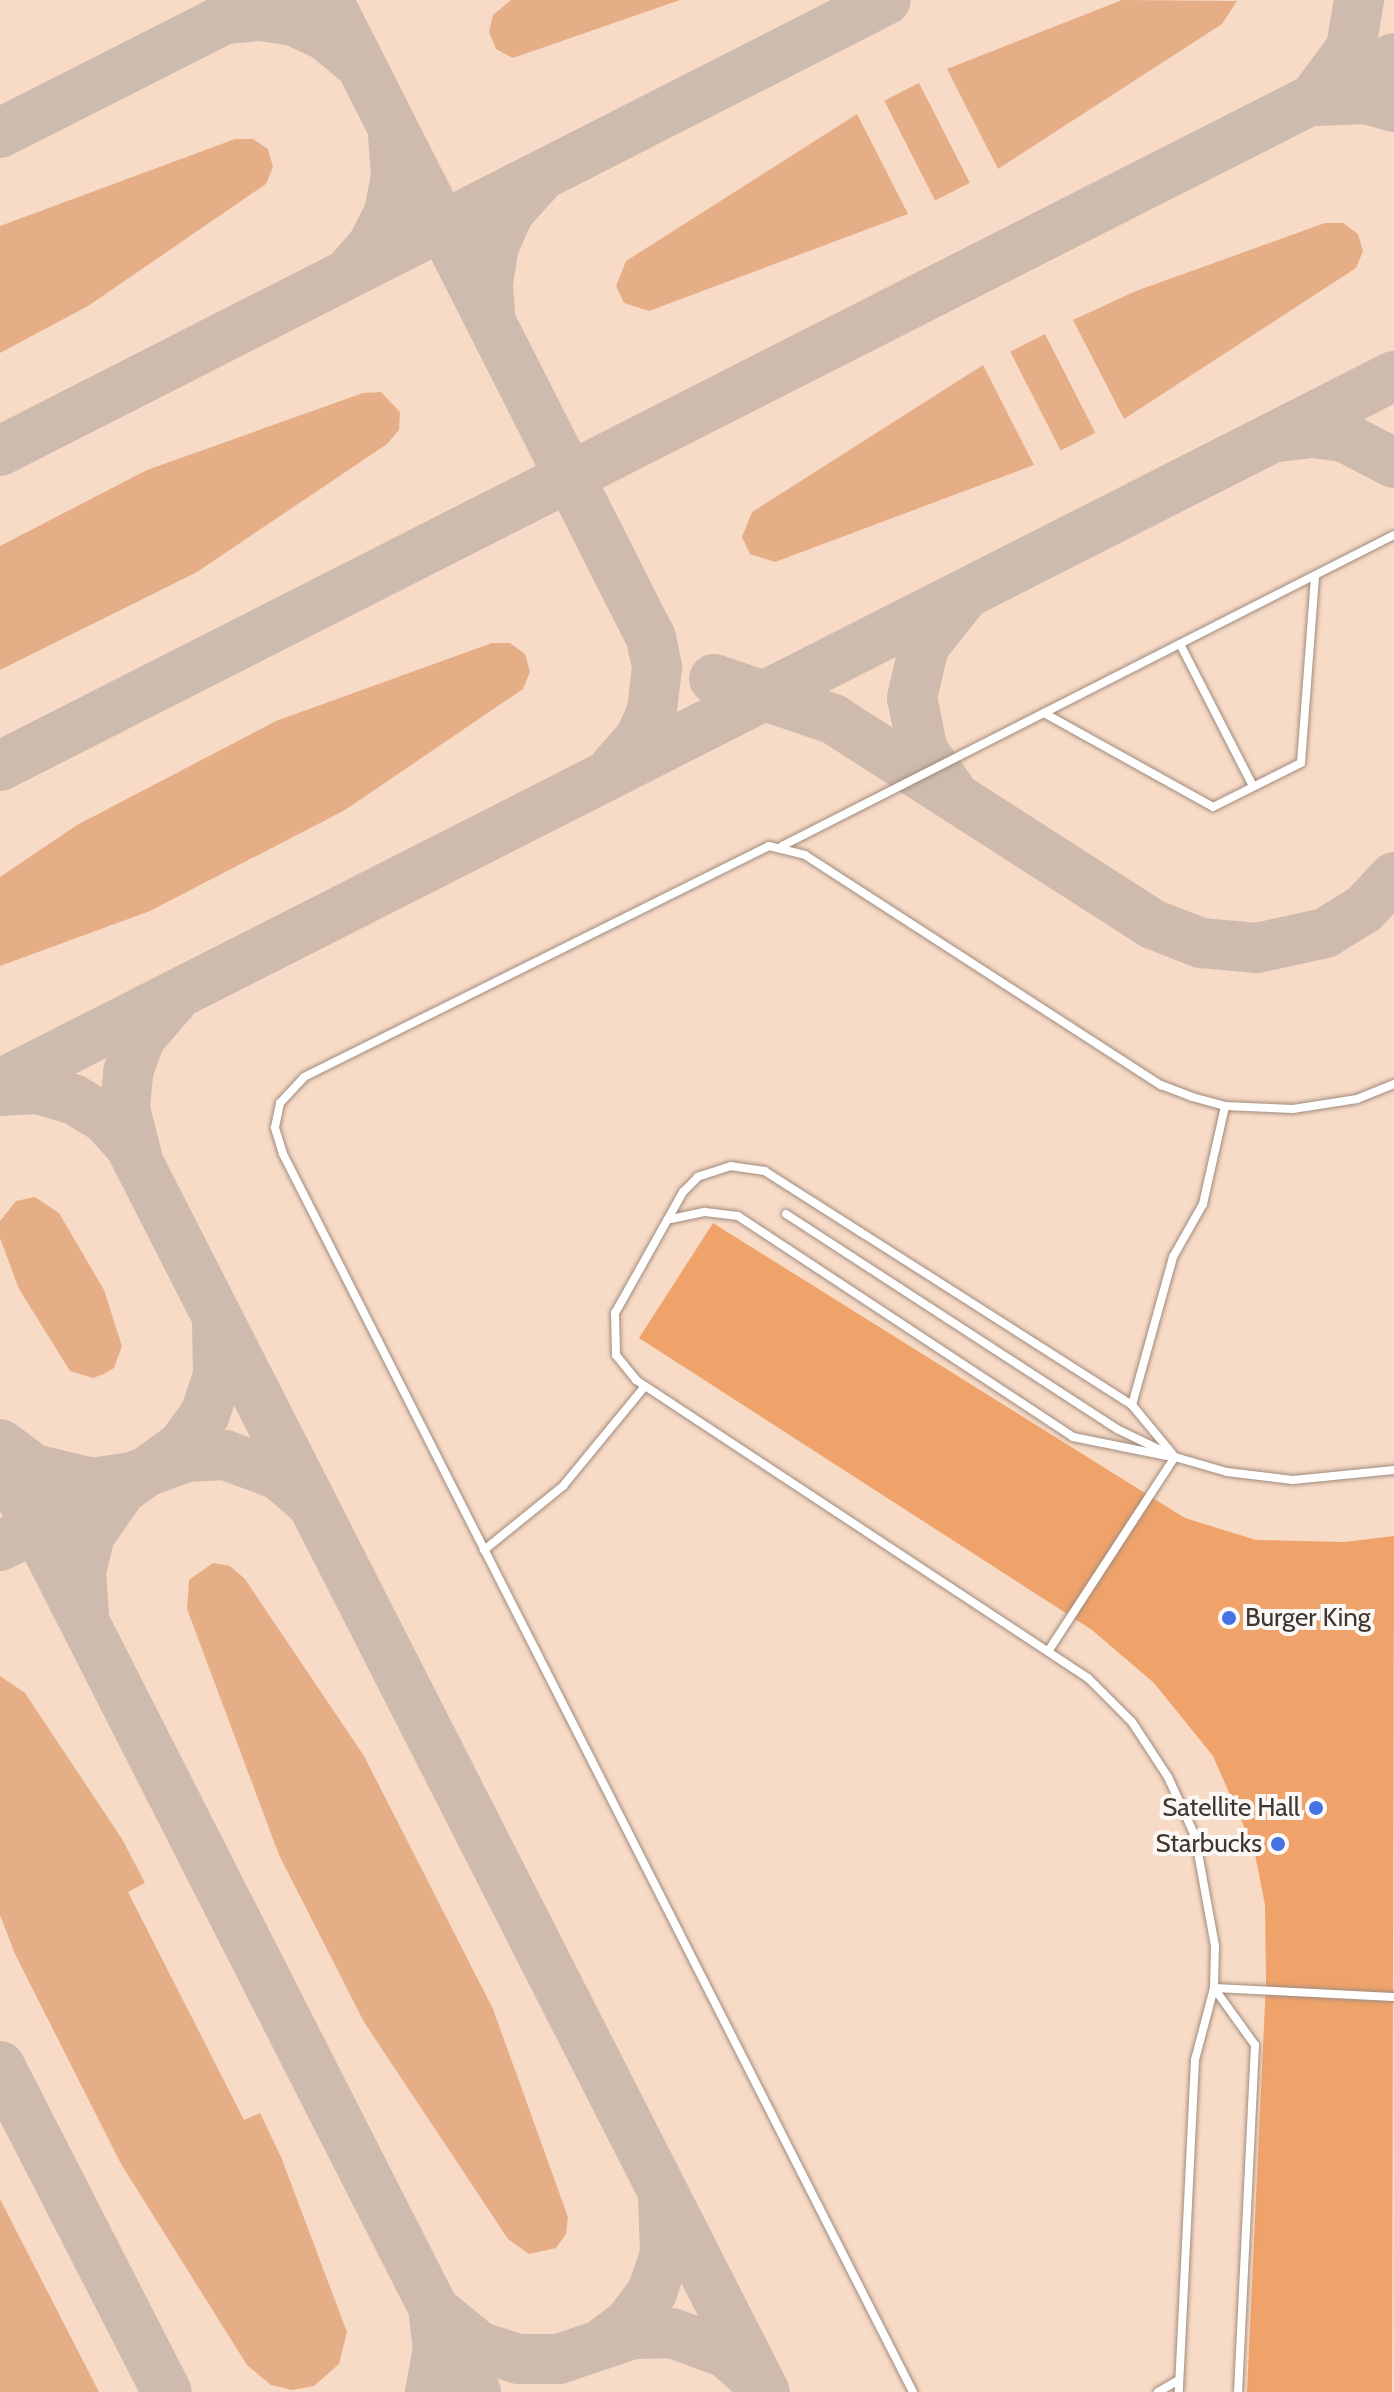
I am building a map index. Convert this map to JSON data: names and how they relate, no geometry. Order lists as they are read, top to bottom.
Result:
{
  "places": ["Burger King", "Satellite Hall", "Starbucks"]
}
